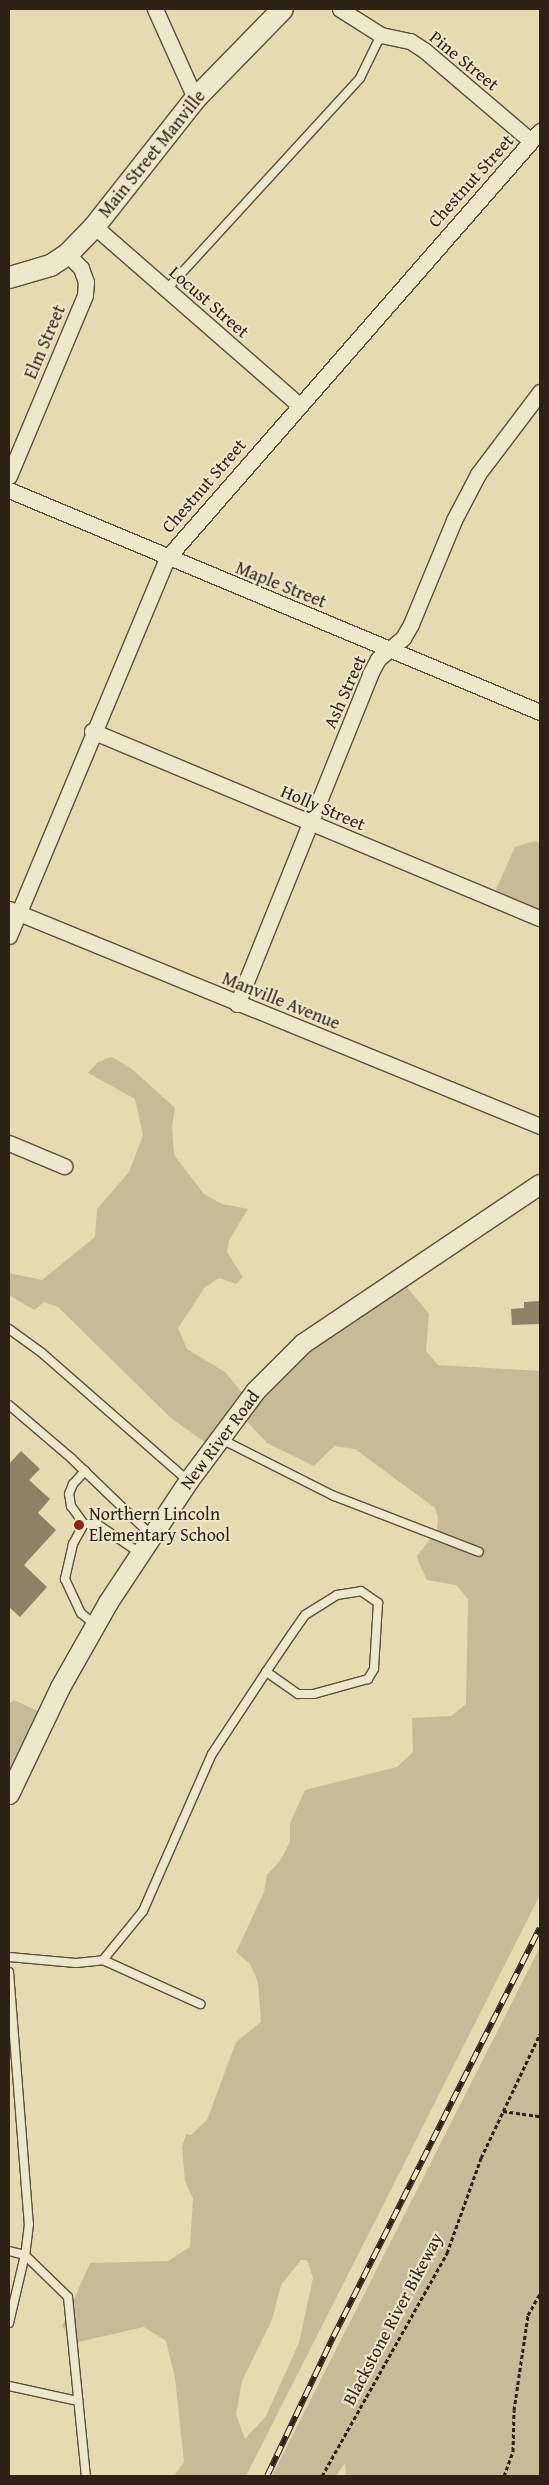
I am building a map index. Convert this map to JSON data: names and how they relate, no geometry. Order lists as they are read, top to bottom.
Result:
{
  "streets": {
    "main road": ["Main Street Manville"],
    "street": [
      "Pine Street",
      "Chestnut Street",
      "Locust Street",
      "Elm Street",
      "Maple Street",
      "Ash Street",
      "Holly Street",
      "Manville Avenue",
      "New River Road"
    ],
    "path": ["Blackstone River Bikeway"]
  },
  "crossings": [
    ["Pine Street", "Chestnut Street"],
    ["Main Street Manville", "Locust Street"],
    ["Main Street Manville", "Elm Street"],
    ["Chestnut Street", "Locust Street"],
    ["Chestnut Street", "Maple Street"],
    ["Chestnut Street", "Holly Street"],
    ["Chestnut Street", "Manville Avenue"],
    ["Maple Street", "Ash Street"],
    ["Ash Street", "Holly Street"],
    ["Ash Street", "Manville Avenue"]
  ],
  "places": ["Northern Lincoln Elementary School"]
}
